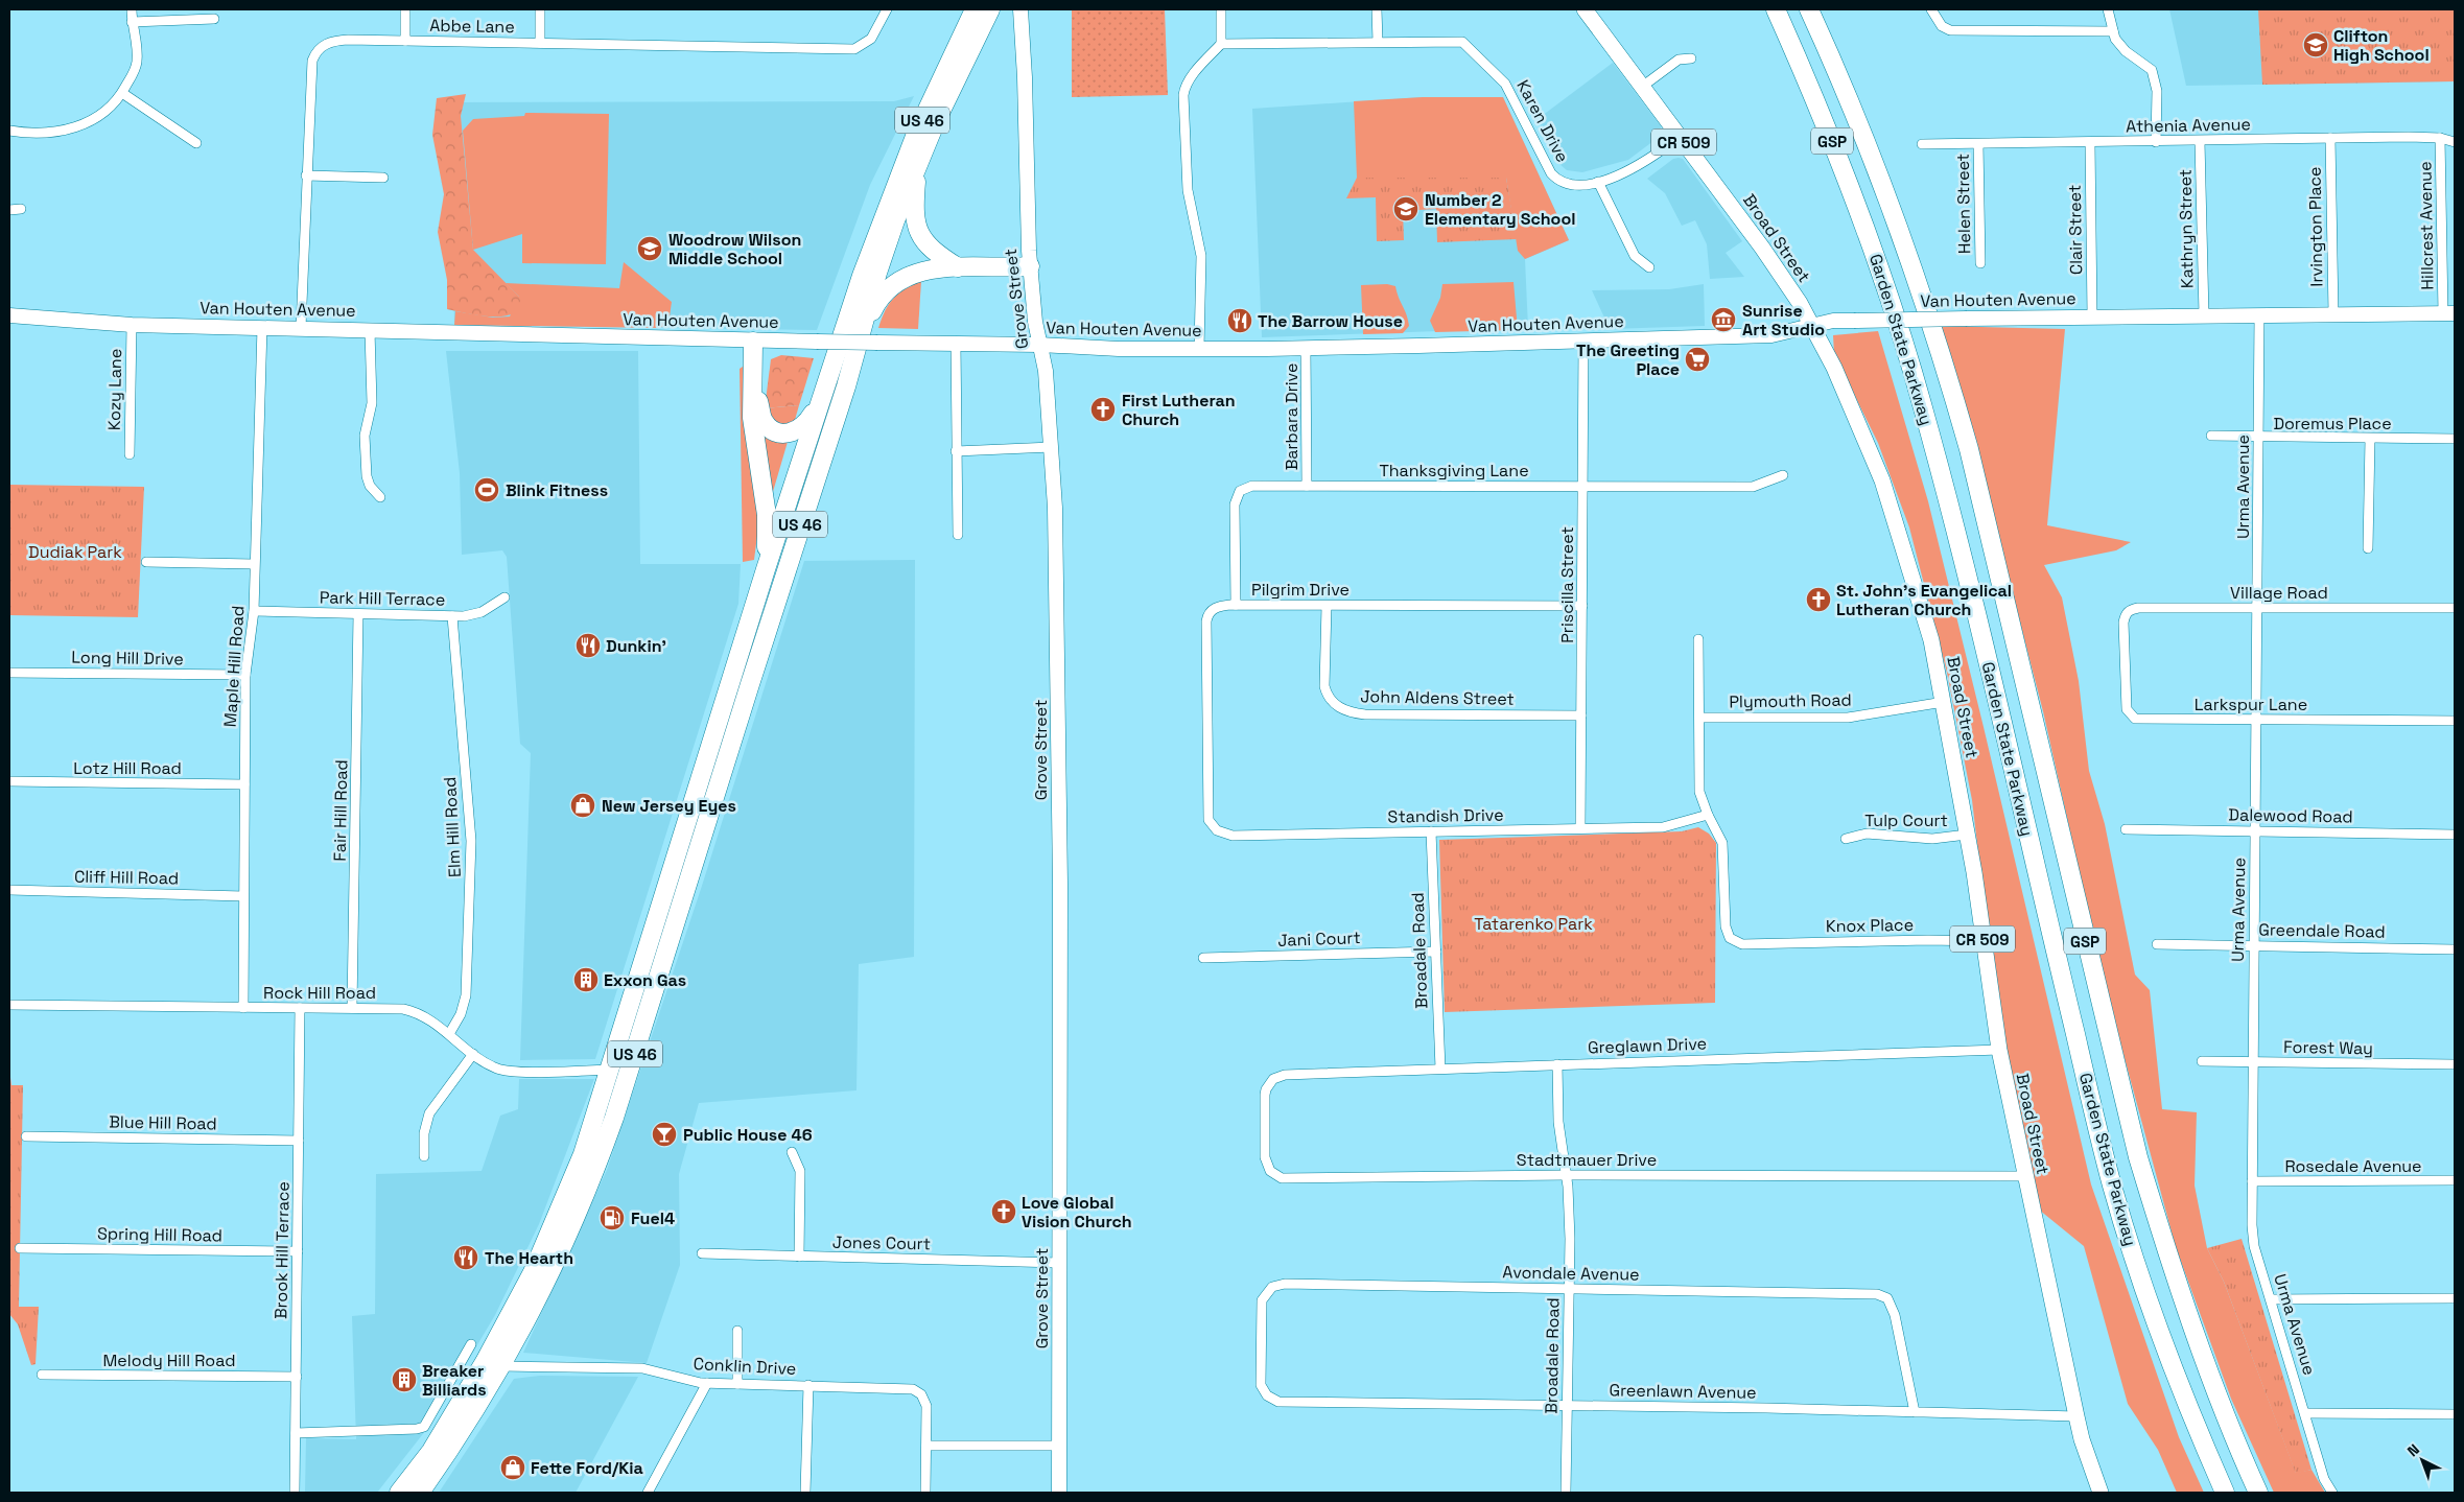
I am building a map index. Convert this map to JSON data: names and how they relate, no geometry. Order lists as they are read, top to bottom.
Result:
{
  "streets": {
    "highway": ["US 46", "GSP", "Garden State Parkway"],
    "main road": [
      "CR 509",
      "Broad Street",
      "Grove Street",
      "Van Houten Avenue"
    ],
    "street": [
      "Abbe Lane",
      "Karen Drive",
      "Athenia Avenue",
      "Helen Street",
      "Hillcrest Avenue",
      "Irvington Place",
      "Kathryn Street",
      "Clair Street",
      "Kozy Lane",
      "Barbara Drive",
      "Doremus Place",
      "Thanksgiving Lane",
      "Urma Avenue",
      "Priscilla Street",
      "Pilgrim Drive",
      "Village Road",
      "Park Hill Terrace",
      "Long Hill Drive",
      "Maple Hill Road",
      "John Aldens Street",
      "Plymouth Road",
      "Larkspur Lane",
      "Lotz Hill Road",
      "Fair Hill Road",
      "Standish Drive",
      "Dalewood Road",
      "Tulp Court",
      "Elm Hill Road",
      "Cliff Hill Road",
      "Knox Place",
      "Greendale Road",
      "Jani Court",
      "Broadale Road",
      "Rock Hill Road",
      "Greglawn Drive",
      "Forest Way",
      "Blue Hill Road",
      "Stadtmauer Drive",
      "Rosedale Avenue",
      "Spring Hill Road",
      "Jones Court",
      "Brook Hill Terrace",
      "Avondale Avenue",
      "Melody Hill Road",
      "Conklin Drive",
      "Greenlawn Avenue"
    ]
  },
  "crossings": [
    ["Abbe Lane", "Van Houten Avenue"],
    ["US 46", "Van Houten Avenue"],
    ["US 46", "Rock Hill Road"],
    ["US 46", "Conklin Drive"],
    ["Karen Drive", "Broad Street"],
    ["Athenia Avenue", "Helen Street"],
    ["Athenia Avenue", "Hillcrest Avenue"],
    ["Athenia Avenue", "Irvington Place"],
    ["Athenia Avenue", "Kathryn Street"],
    ["Athenia Avenue", "Clair Street"],
    ["Hillcrest Avenue", "Van Houten Avenue"],
    ["Irvington Place", "Van Houten Avenue"],
    ["Kathryn Street", "Van Houten Avenue"],
    ["Clair Street", "Van Houten Avenue"],
    ["Broad Street", "Van Houten Avenue"],
    ["Broad Street", "Plymouth Road"],
    ["Broad Street", "Tulp Court"],
    ["Broad Street", "Knox Place"],
    ["Broad Street", "Greglawn Drive"],
    ["Broad Street", "Stadtmauer Drive"],
    ["Broad Street", "Greenlawn Avenue"],
    ["Grove Street", "Van Houten Avenue"],
    ["Grove Street", "Jones Court"],
    ["Van Houten Avenue", "Kozy Lane"],
    ["Van Houten Avenue", "Barbara Drive"],
    ["Van Houten Avenue", "Urma Avenue"],
    ["Van Houten Avenue", "Priscilla Street"],
    ["Van Houten Avenue", "Maple Hill Road"],
    ["Barbara Drive", "Thanksgiving Lane"],
    ["Doremus Place", "Urma Avenue"],
    ["Thanksgiving Lane", "Priscilla Street"],
    ["Thanksgiving Lane", "Pilgrim Drive"],
    ["Urma Avenue", "Village Road"],
    ["Urma Avenue", "Larkspur Lane"],
    ["Urma Avenue", "Dalewood Road"],
    ["Urma Avenue", "Greendale Road"],
    ["Urma Avenue", "Forest Way"],
    ["Urma Avenue", "Rosedale Avenue"],
    ["Priscilla Street", "Pilgrim Drive"],
    ["Priscilla Street", "John Aldens Street"],
    ["Priscilla Street", "Standish Drive"],
    ["Pilgrim Drive", "John Aldens Street"],
    ["Pilgrim Drive", "Standish Drive"],
    ["Village Road", "Larkspur Lane"],
    ["Park Hill Terrace", "Maple Hill Road"],
    ["Park Hill Terrace", "Fair Hill Road"],
    ["Park Hill Terrace", "Elm Hill Road"],
    ["Long Hill Drive", "Maple Hill Road"],
    ["Maple Hill Road", "Lotz Hill Road"],
    ["Maple Hill Road", "Cliff Hill Road"],
    ["Maple Hill Road", "Rock Hill Road"],
    ["Plymouth Road", "Knox Place"],
    ["Fair Hill Road", "Rock Hill Road"],
    ["Standish Drive", "Knox Place"],
    ["Standish Drive", "Broadale Road"],
    ["Elm Hill Road", "Rock Hill Road"],
    ["Jani Court", "Broadale Road"],
    ["Broadale Road", "Greglawn Drive"],
    ["Broadale Road", "Stadtmauer Drive"],
    ["Broadale Road", "Avondale Avenue"],
    ["Broadale Road", "Greenlawn Avenue"],
    ["Rock Hill Road", "Brook Hill Terrace"],
    ["Greglawn Drive", "Stadtmauer Drive"],
    ["Blue Hill Road", "Brook Hill Terrace"],
    ["Spring Hill Road", "Brook Hill Terrace"],
    ["Brook Hill Terrace", "Melody Hill Road"],
    ["Avondale Avenue", "Greenlawn Avenue"]
  ],
  "parks": ["Dudiak Park", "Tatarenko Park"],
  "places": {
    "school or university": ["Clifton High School", "Number 2 Elementary School", "Woodrow Wilson Middle School"],
    "museum": ["Sunrise Art Studio"],
    "restaurant": ["The Barrow House", "Dunkin'", "The Hearth"],
    "supermarket": ["The Greeting Place"],
    "church": ["First Lutheran Church", "St. John's Evangelical Lutheran Church", "Love Global Vision Church"],
    "sports": ["Blink Fitness"],
    "shop": ["New Jersey Eyes", "Fette Ford/Kia"],
    "building": ["Exxon Gas", "Breaker Billiards"],
    "bar": ["Public House 46"],
    "fuel station": ["Fuel4"]
  },
  "north": "top left"
}
